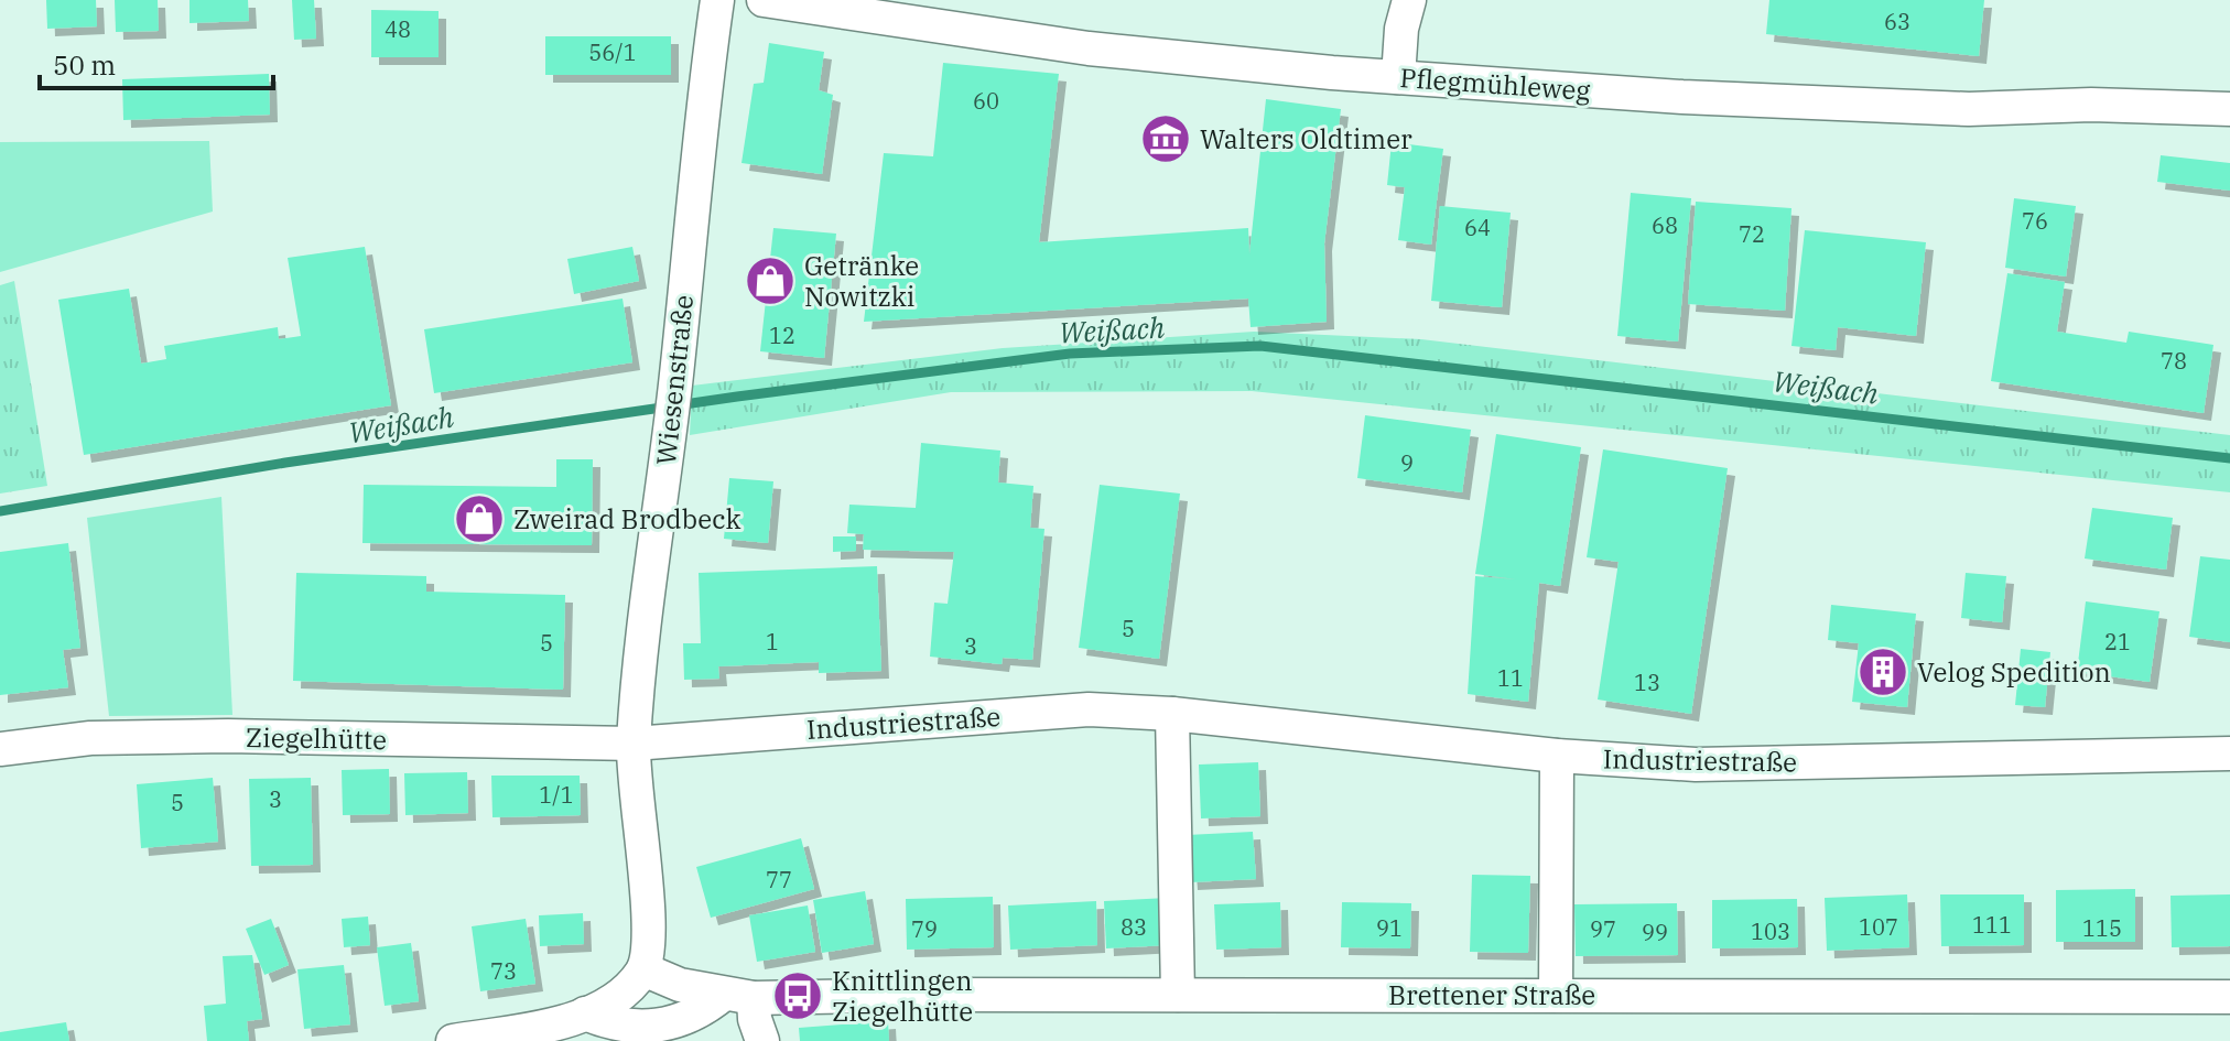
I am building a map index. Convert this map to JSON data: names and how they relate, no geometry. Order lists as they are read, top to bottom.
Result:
{
  "streets": {
    "street": [
      "Pflegmühleweg",
      "Wiesenstraße",
      "Industriestraße",
      "Ziegelhütte",
      "Brettener Straße"
    ]
  },
  "crossings": [
    ["Wiesenstraße", "Industriestraße"],
    ["Wiesenstraße", "Ziegelhütte"],
    ["Wiesenstraße", "Brettener Straße"],
    ["Industriestraße", "Ziegelhütte"]
  ],
  "water": ["Weißach"],
  "places": {
    "museum": ["Walters Oldtimer"],
    "shop": ["Getränke Nowitzki", "Zweirad Brodbeck"],
    "building": ["Velog Spedition"],
    "bus stop": ["Knittlingen Ziegelhütte"]
  },
  "house_numbers": [
    "63",
    "48",
    "56/1",
    "60",
    "76",
    "68",
    "64",
    "72",
    "12",
    "78",
    "9",
    "5",
    "1",
    "21",
    "5",
    "3",
    "11",
    "13",
    "1/1",
    "3",
    "5",
    "77",
    "111",
    "83",
    "107",
    "91",
    "115",
    "79",
    "97",
    "103",
    "99",
    "73"
  ],
  "scale_bar": "50 m"
}
